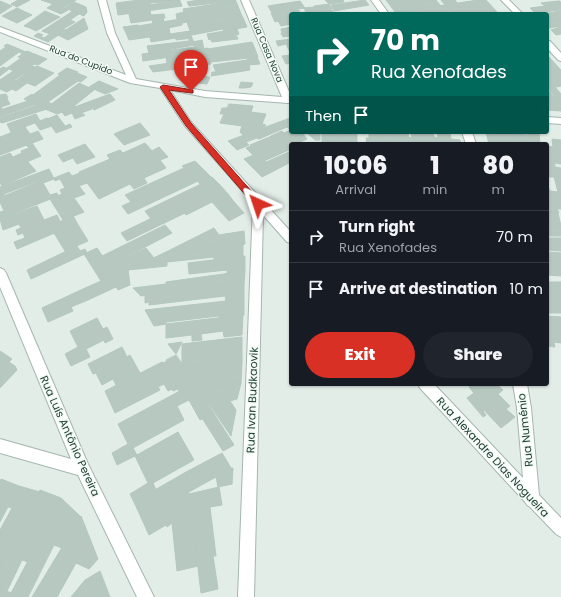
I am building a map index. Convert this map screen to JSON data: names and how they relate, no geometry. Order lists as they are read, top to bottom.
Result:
{
  "streets": {
    "street": [
      "Rua Casa Nova",
      "Rua do Cupido",
      "Rua Ivan Budkaovik",
      "Rua Numénio",
      "Rua Luís Antônio Pereira",
      "Rua Alexandre Dias Nogueira"
    ]
  },
  "crossings": [
    ["Rua Numénio", "Rua Alexandre Dias Nogueira"]
  ],
  "page": {
    "turn": ["70 m", "Rua Xenofades"],
    "then": "Then",
    "eta": [
      "10:06",
      "Arrival",
      "1",
      "min",
      "80",
      "m"
    ],
    "list": [
      {
        "name": "Turn right",
        "note": "Rua Xenofades",
        "value": "70 m"
      },
      {
        "name": "Arrive at destination",
        "value": "10 m"
      }
    ],
    "buttons": ["Exit", "Share"]
  }
}
